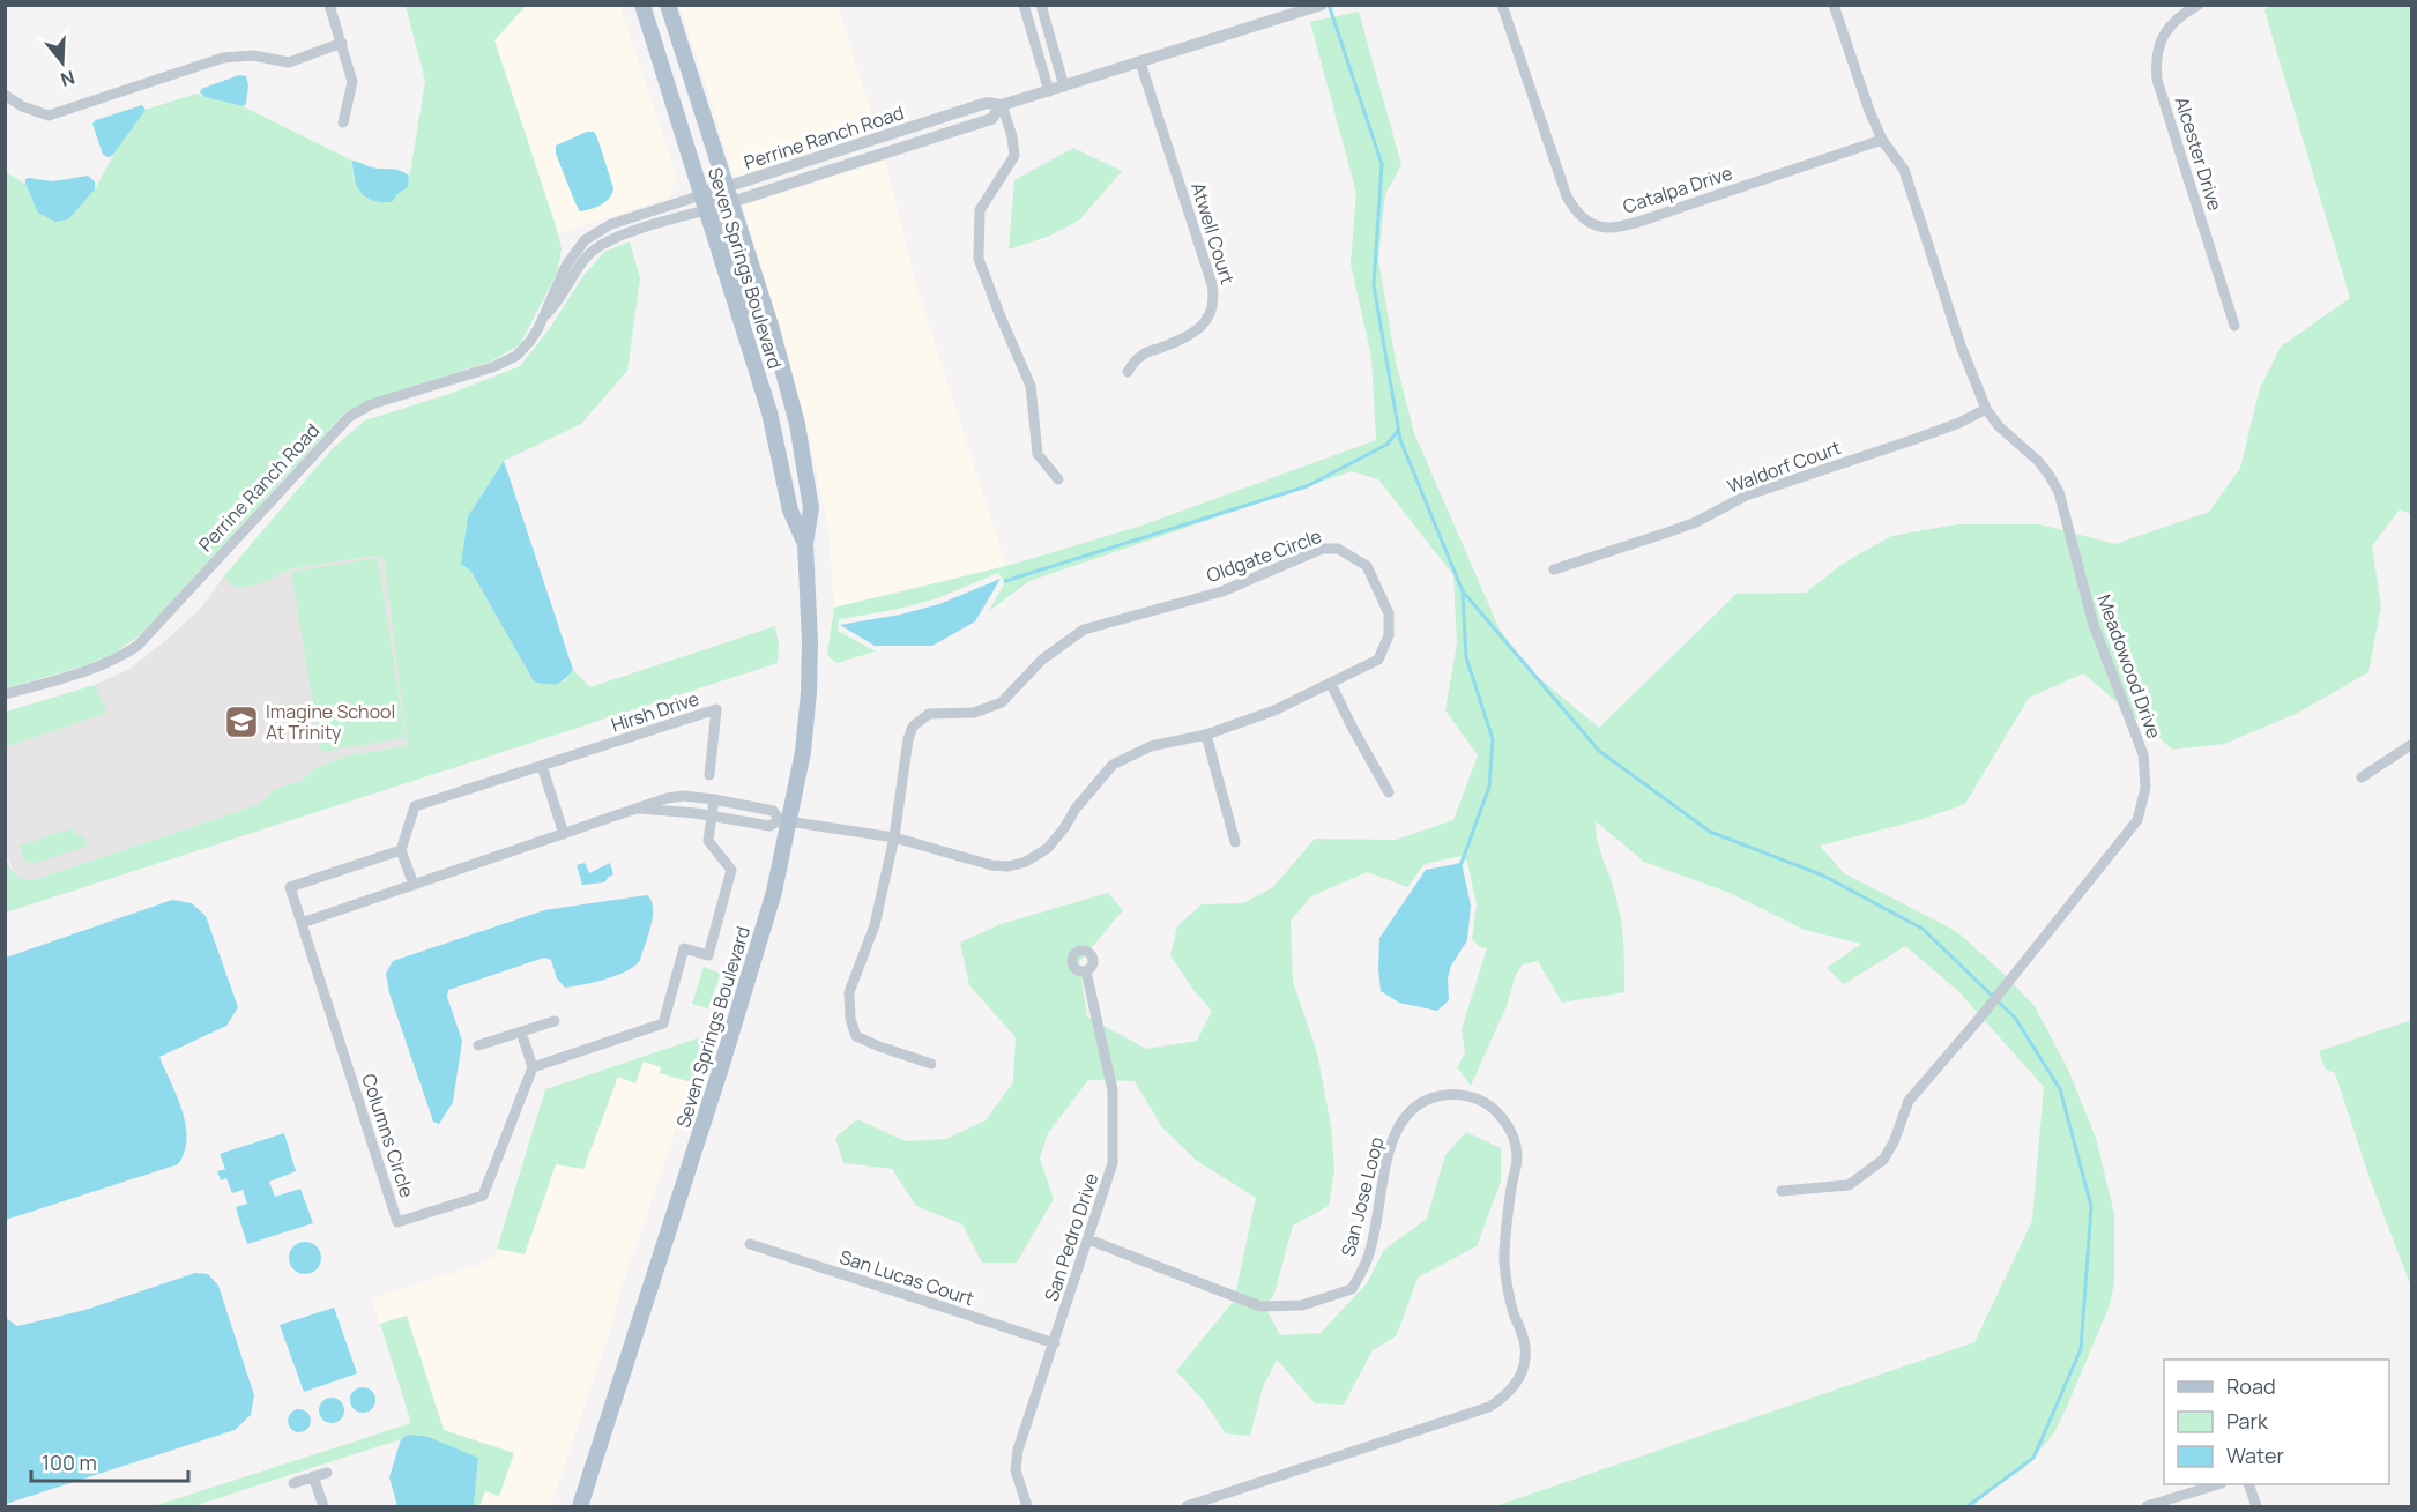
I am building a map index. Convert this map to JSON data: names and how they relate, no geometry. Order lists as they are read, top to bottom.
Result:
{
  "streets": {
    "main road": ["Seven Springs Boulevard"],
    "street": [
      "Perrine Ranch Road",
      "Alcester Drive",
      "Catalpa Drive",
      "Atwell Court",
      "Waldorf Court",
      "Oldgate Circle",
      "Meadowood Drive",
      "Hirsh Drive",
      "Columns Circle",
      "San Jose Loop",
      "San Pedro Drive",
      "San Lucas Court"
    ]
  },
  "crossings": [
    ["Perrine Ranch Road", "Atwell Court"],
    ["Perrine Ranch Road", "Seven Springs Boulevard"],
    ["Catalpa Drive", "Meadowood Drive"],
    ["Seven Springs Boulevard", "Oldgate Circle"],
    ["Waldorf Court", "Meadowood Drive"],
    ["Hirsh Drive", "Columns Circle"],
    ["San Jose Loop", "San Pedro Drive"],
    ["San Pedro Drive", "San Lucas Court"]
  ],
  "places": {
    "school or university": ["Imagine School At Trinity"]
  },
  "legend": ["Road", "Park", "Water"],
  "scale_bar": "100 m",
  "north": "bottom"
}
